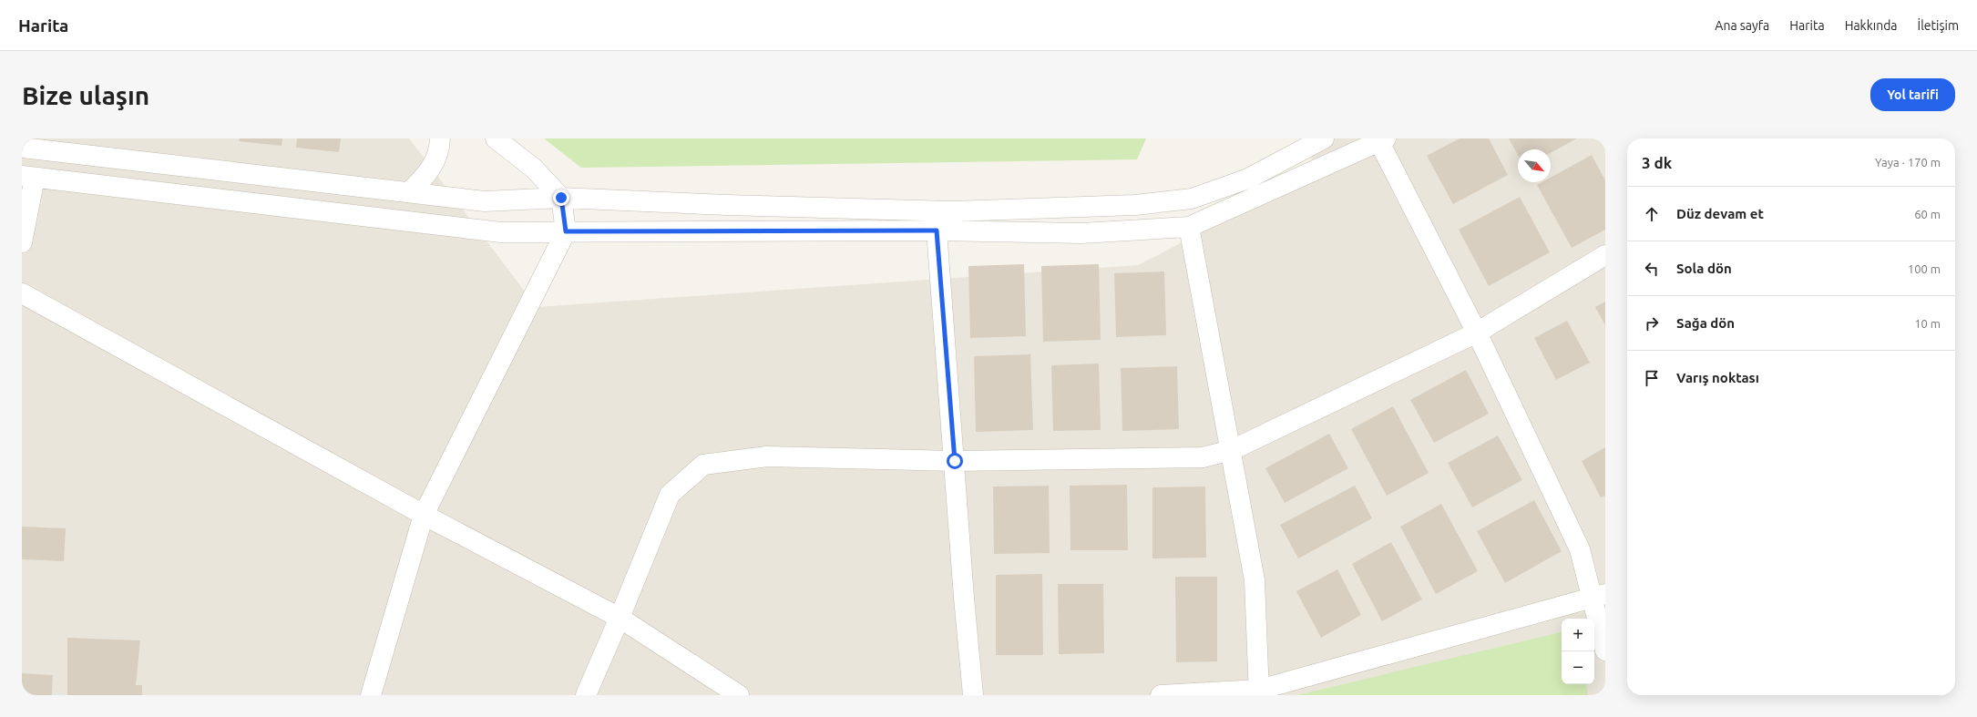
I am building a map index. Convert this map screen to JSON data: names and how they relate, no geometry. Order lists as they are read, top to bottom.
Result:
{
  "north": "bottom right",
  "page": {
    "header": "Harita",
    "nav": [
      "Ana sayfa",
      "Harita",
      "Hakkında",
      "İletişim"
    ],
    "buttons": "Yol tarifi",
    "title": "Bize ulaşın",
    "heading": ["3 dk", "Yaya · 170 m"],
    "list": [
      ["Düz devam et", "60 m"],
      ["Sola dön", "100 m"],
      ["Sağa dön", "10 m"],
      "Varış noktası"
    ],
    "map_buttons": ["+", "−"]
  }
}
